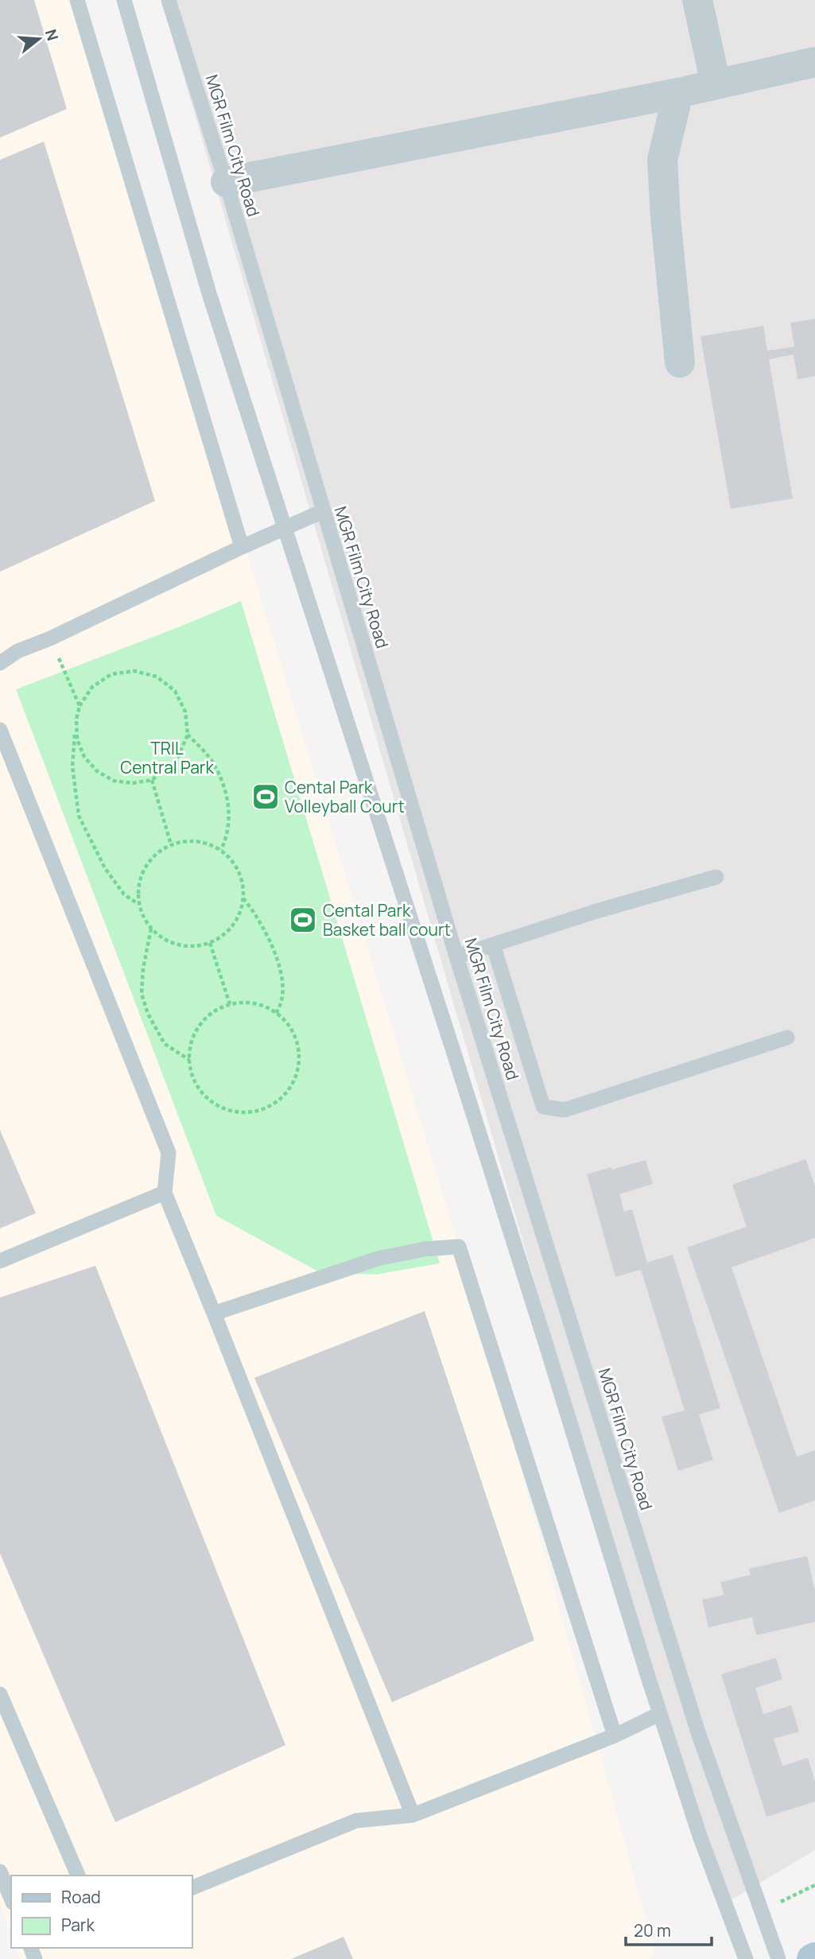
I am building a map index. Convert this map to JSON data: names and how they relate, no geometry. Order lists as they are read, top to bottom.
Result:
{
  "streets": {
    "lane": ["MGR Film City Road"]
  },
  "parks": ["TRIL Central Park"],
  "places": {
    "sports": ["Cental Park Volleyball Court", "Cental Park Basket ball court"]
  },
  "legend": ["Road", "Park"],
  "scale_bar": "20 m",
  "north": "right"
}
